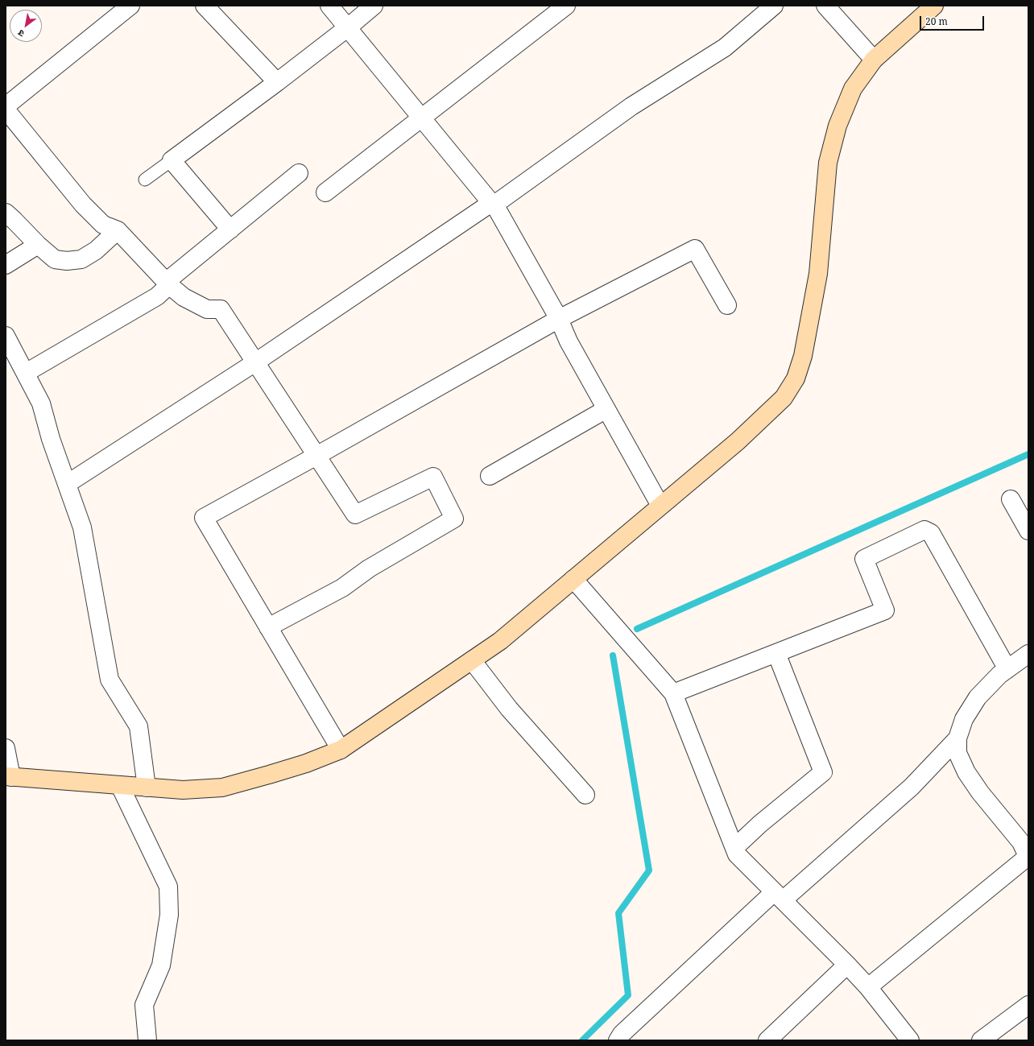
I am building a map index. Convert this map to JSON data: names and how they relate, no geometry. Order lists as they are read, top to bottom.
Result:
{
  "scale_bar": "20 m",
  "north": "bottom left"
}
